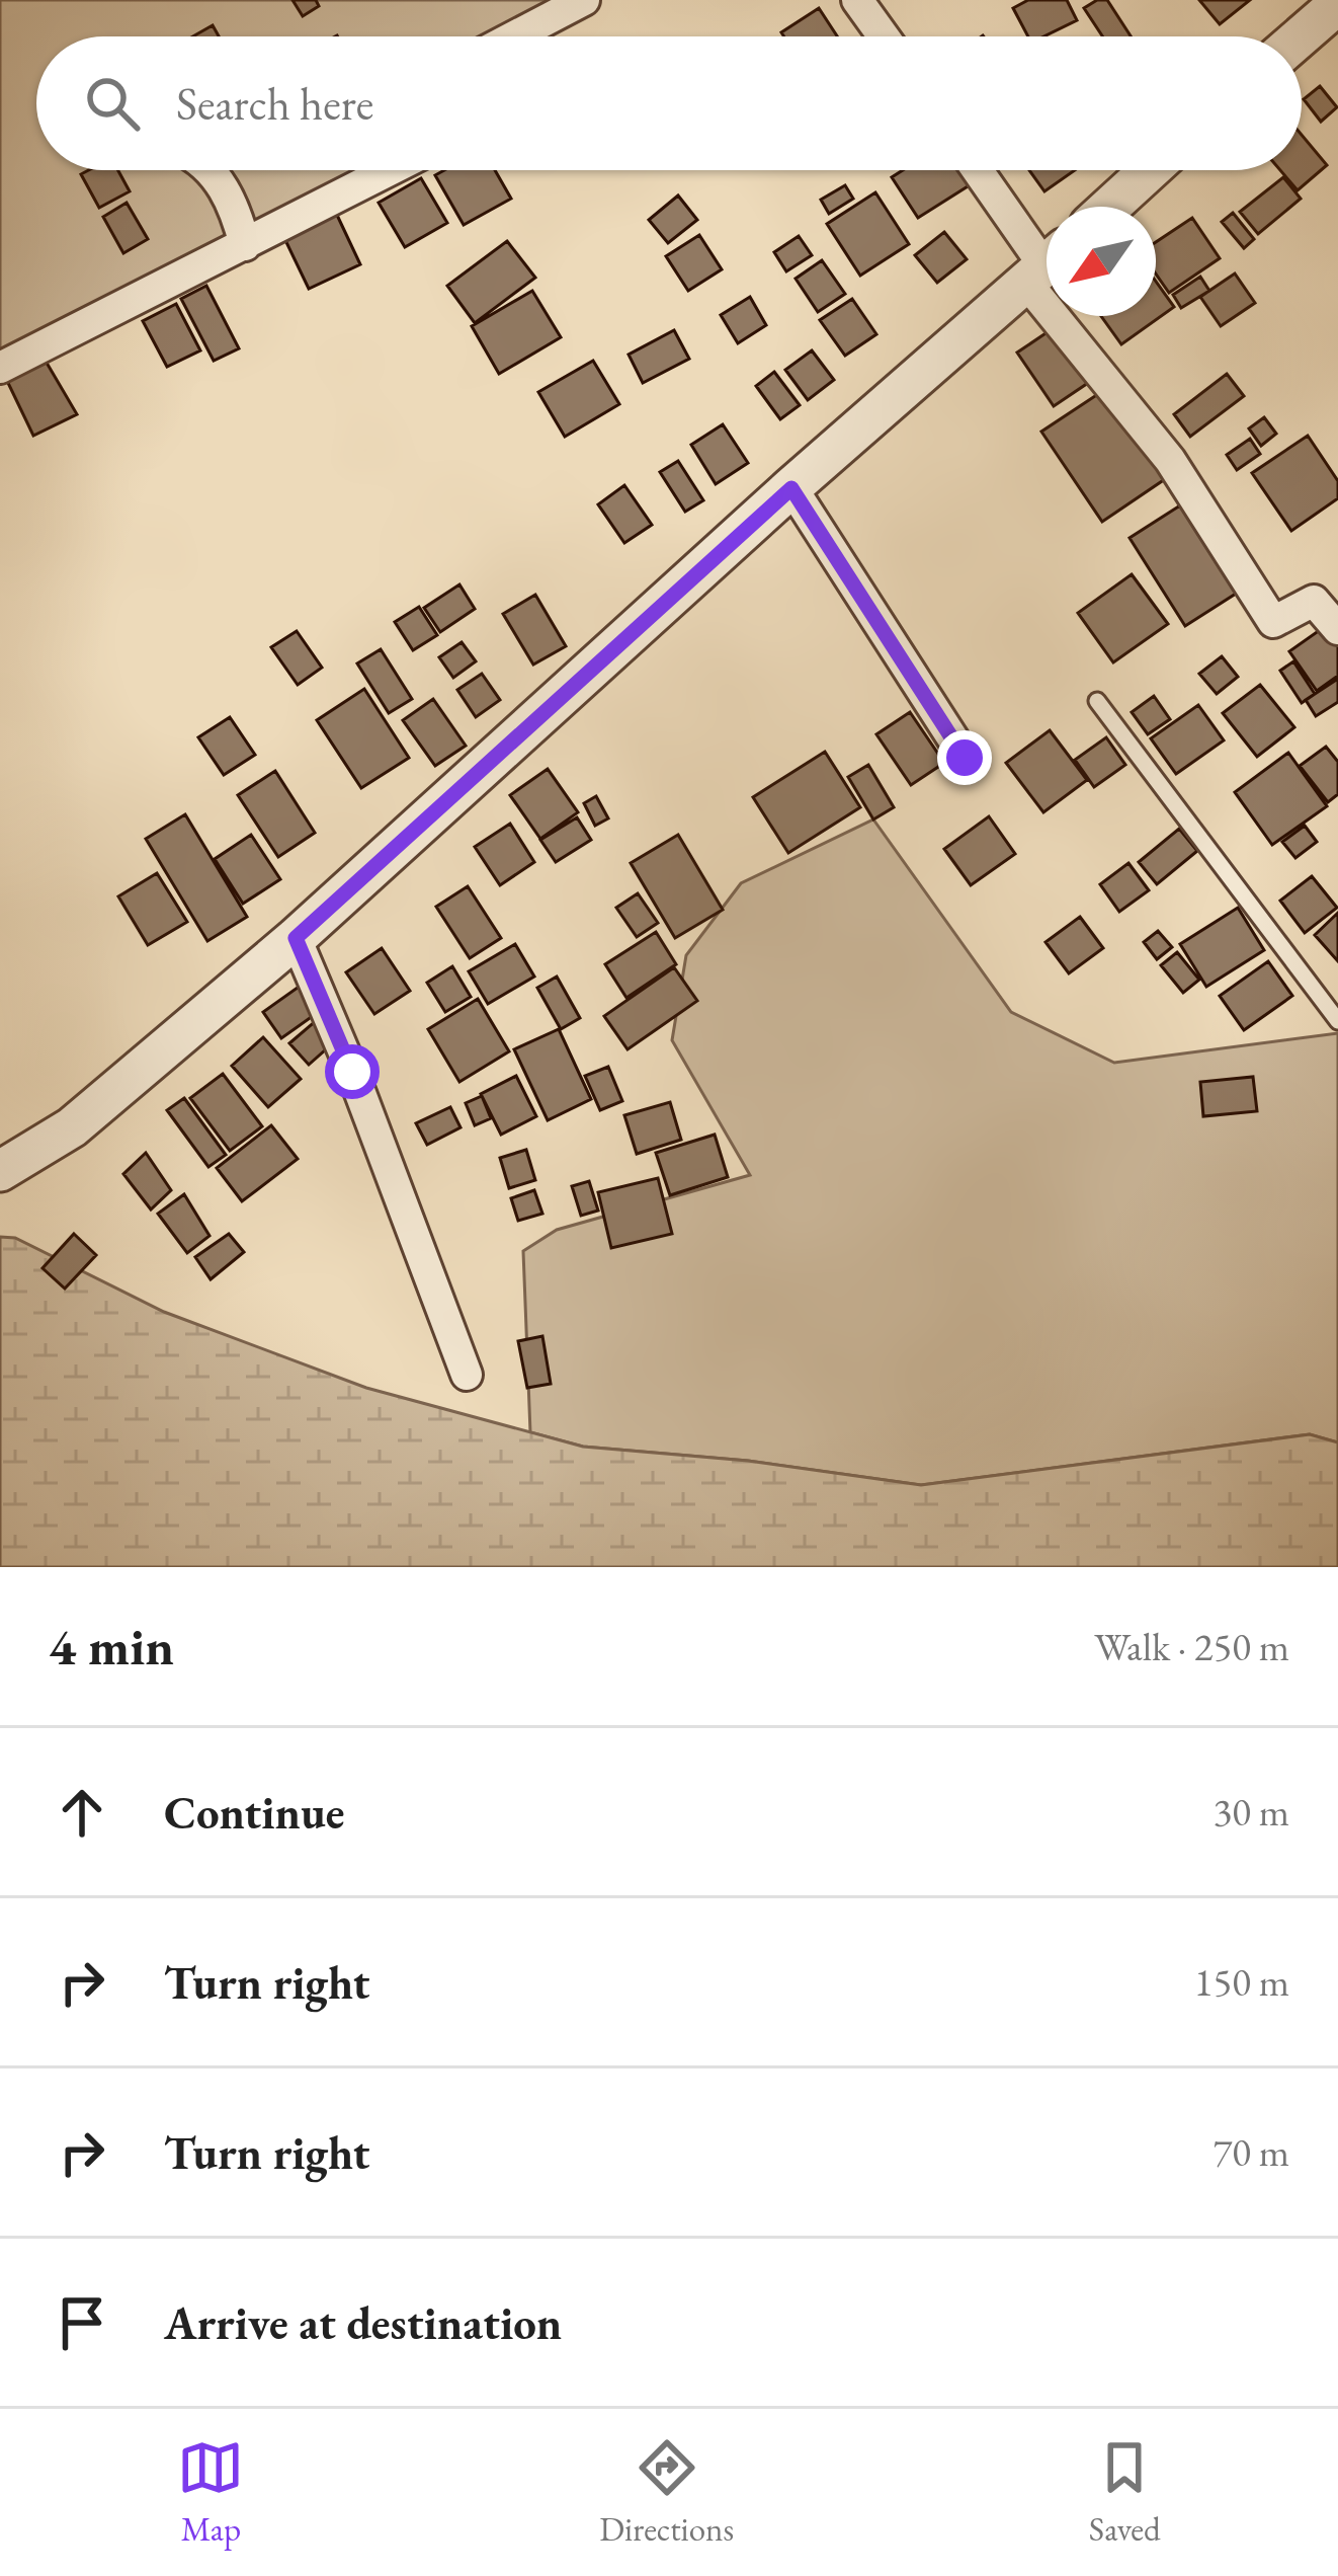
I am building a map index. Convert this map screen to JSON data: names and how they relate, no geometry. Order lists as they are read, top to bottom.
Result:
{
  "north": "bottom left",
  "page": {
    "search": "Search here",
    "heading": ["4 min", "Walk · 250 m"],
    "list": [
      ["Continue", "30 m"],
      ["Turn right", "150 m"],
      ["Turn right", "70 m"],
      "Arrive at destination"
    ],
    "nav": ["Map", "Directions", "Saved"]
  }
}
